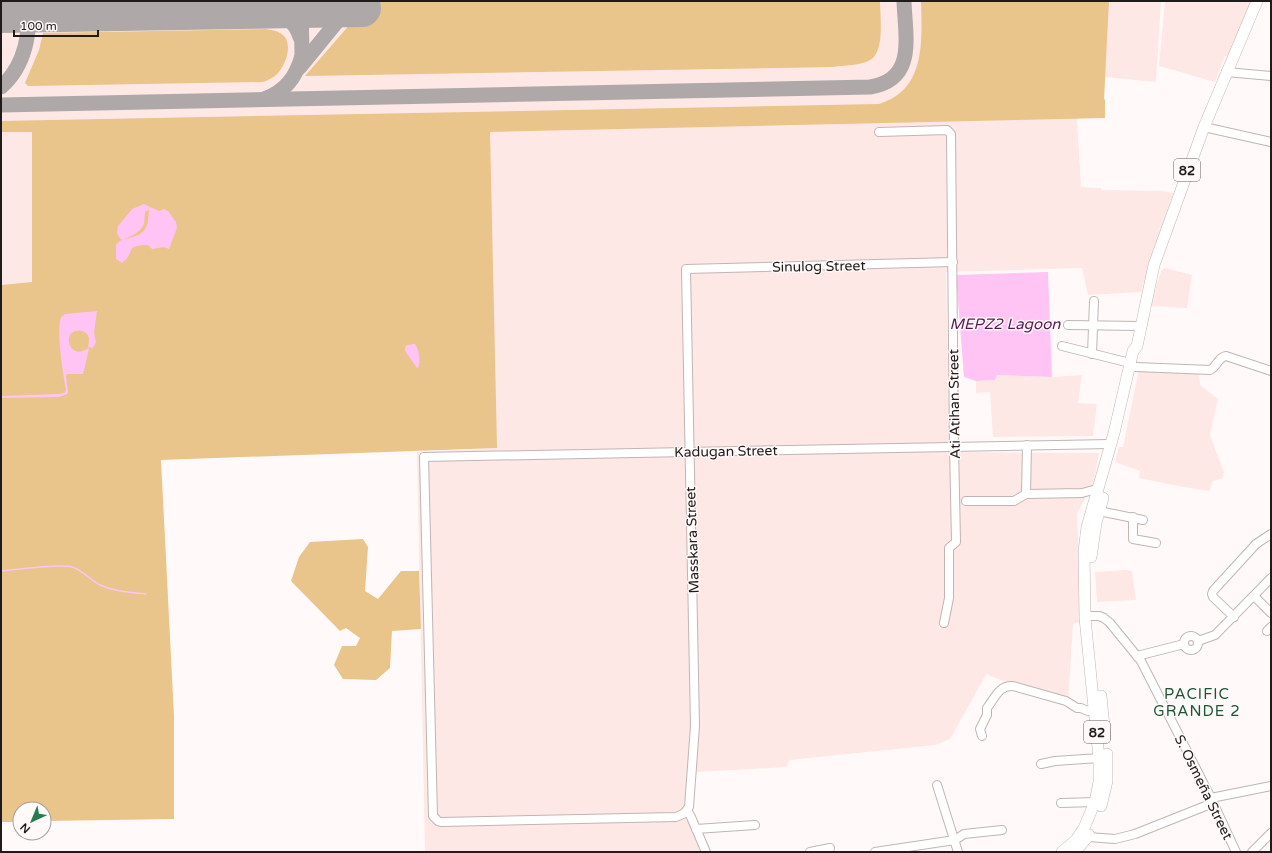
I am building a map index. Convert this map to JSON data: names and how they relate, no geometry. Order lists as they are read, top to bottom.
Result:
{
  "streets": {
    "main road": ["82"],
    "street": [
      "Sinulog Street",
      "Ati Atihan Street",
      "Kadugan Street",
      "Masskara Street",
      "S. Osmeña Street"
    ]
  },
  "crossings": [
    ["82", "Kadugan Street"],
    ["82", "S. Osmeña Street"],
    ["Sinulog Street", "Ati Atihan Street"],
    ["Sinulog Street", "Masskara Street"],
    ["Ati Atihan Street", "Kadugan Street"],
    ["Kadugan Street", "Masskara Street"]
  ],
  "districts": ["PACIFIC GRANDE 2"],
  "water": ["MEPZ2 Lagoon"],
  "scale_bar": "100 m",
  "north": "bottom left"
}
